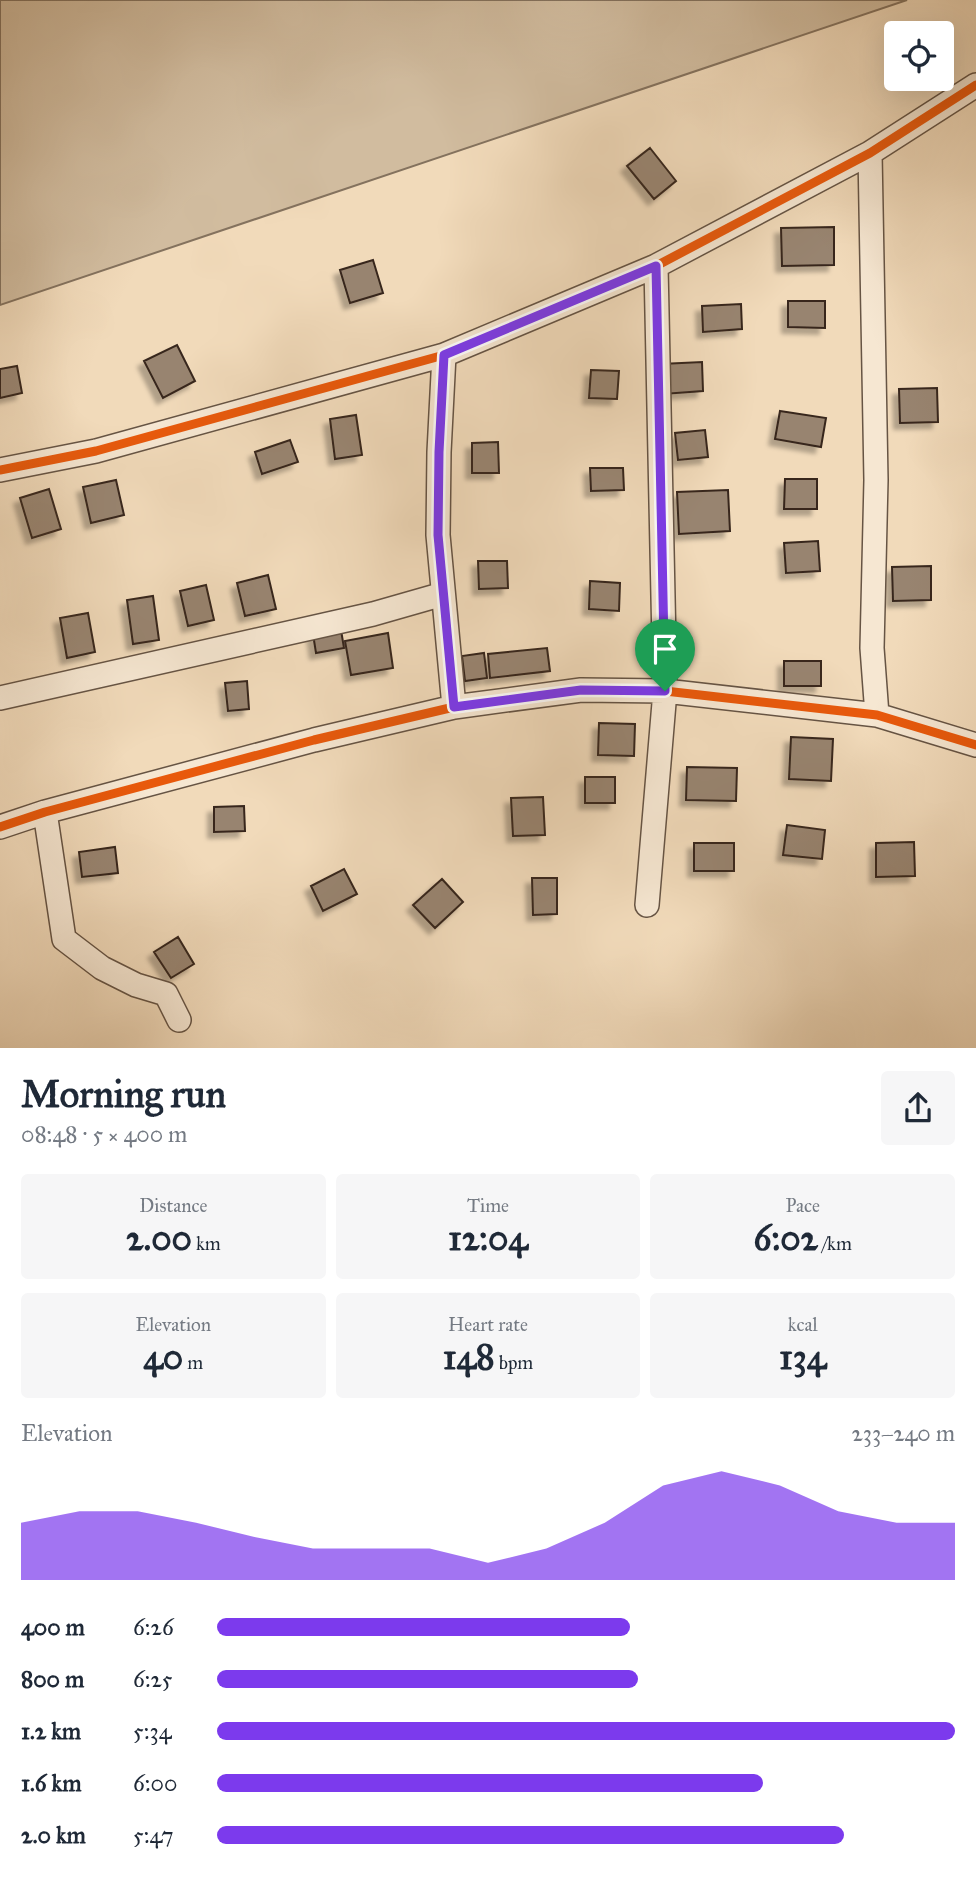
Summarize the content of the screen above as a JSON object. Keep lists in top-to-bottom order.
{
  "page": {
    "heading": ["Morning run", "08:48 · 5 × 400 m"],
    "stats": [
      ["Distance", "2.00 km"],
      ["Time", "12:04"],
      ["Pace", "6:02 /km"],
      ["Elevation", "40 m"],
      ["Heart rate", "148 bpm"],
      ["kcal", "134"]
    ],
    "chart": ["Elevation", "233–240 m"],
    "list": [
      {
        "name": "400 m",
        "note": "6:26"
      },
      {
        "name": "800 m",
        "note": "6:25"
      },
      {
        "name": "1.2 km",
        "note": "5:34"
      },
      {
        "name": "1.6 km",
        "note": "6:00"
      },
      {
        "name": "2.0 km",
        "note": "5:47"
      }
    ]
  }
}
